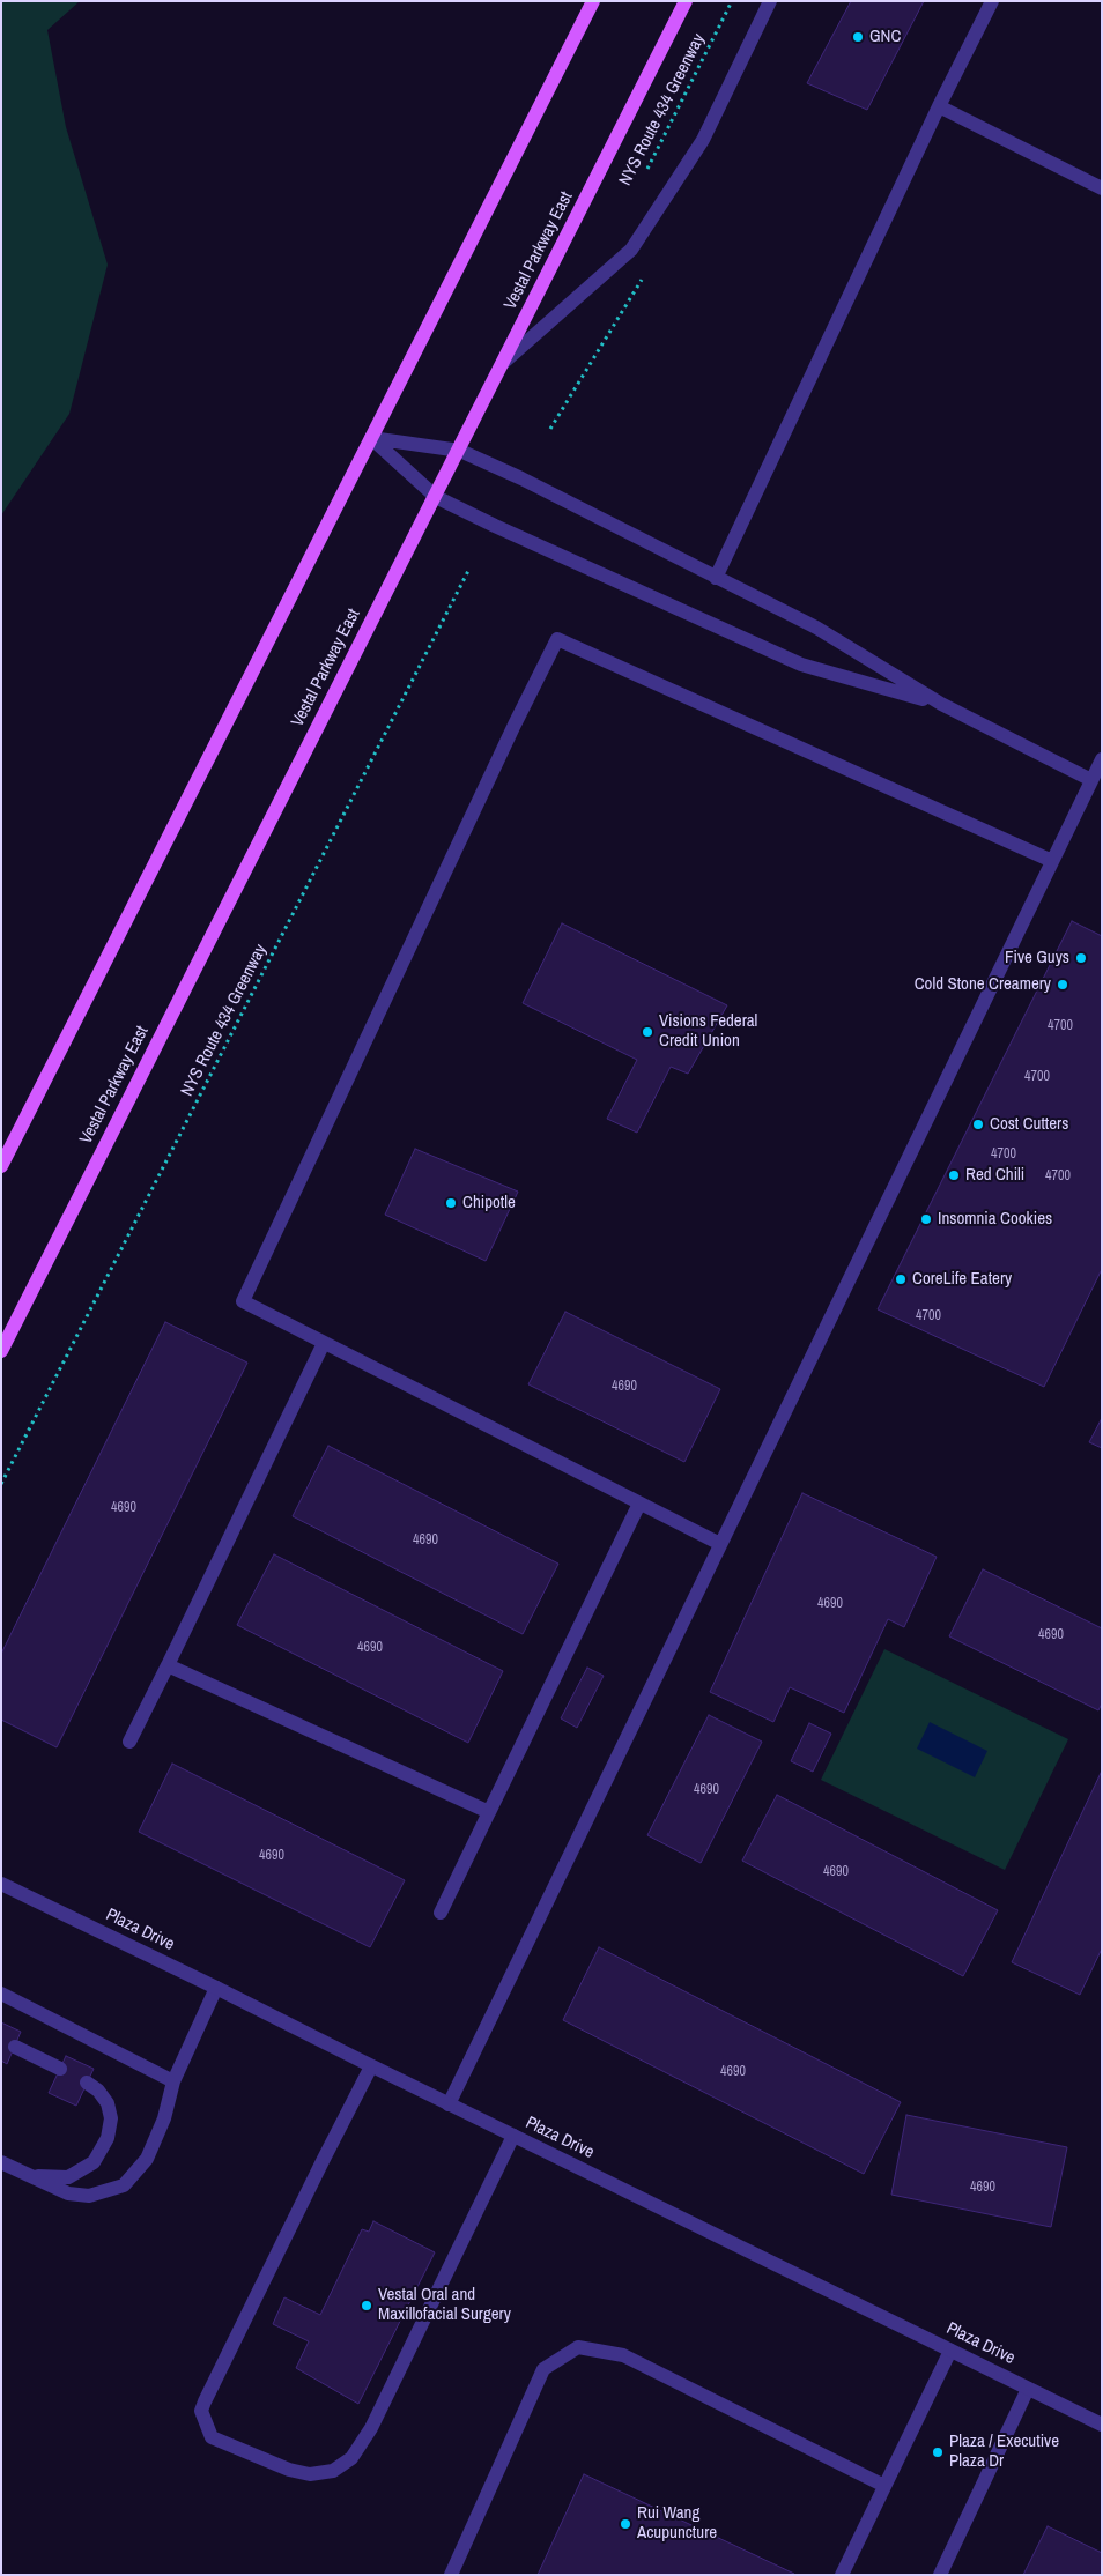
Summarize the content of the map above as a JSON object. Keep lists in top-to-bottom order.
{
  "streets": {
    "main road": ["Vestal Parkway East"],
    "street": ["Plaza Drive"],
    "path": ["NYS Route 434 Greenway"]
  },
  "places": [
    "GNC",
    "Five Guys",
    "Cold Stone Creamery",
    "Visions Federal Credit Union",
    "Cost Cutters",
    "Red Chili",
    "Chipotle",
    "Insomnia Cookies",
    "CoreLife Eatery",
    "Vestal Oral and Maxillofacial Surgery",
    "Plaza / Executive Plaza Dr",
    "Rui Wang Acupuncture"
  ],
  "house_numbers": [
    "4700",
    "4700",
    "4700",
    "4700",
    "4700",
    "4690",
    "4690",
    "4690",
    "4690",
    "4690",
    "4690",
    "4690",
    "4690",
    "4690",
    "4690",
    "4690"
  ]
}
